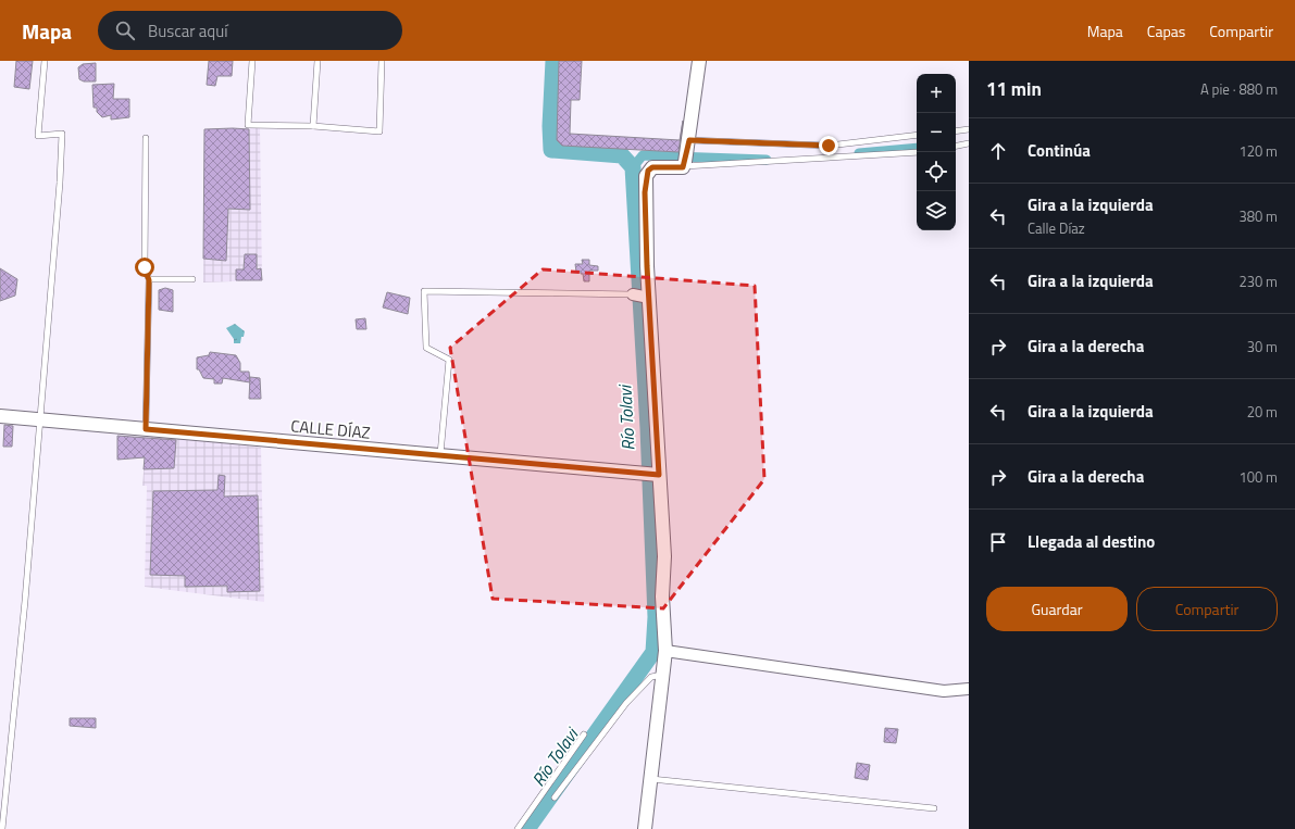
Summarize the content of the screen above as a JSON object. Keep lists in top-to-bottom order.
{
  "streets": {
    "street": ["CALLE DÍAZ"]
  },
  "water": ["Río Tolavi"],
  "page": {
    "header": "Mapa",
    "search": "Buscar aquí",
    "nav": ["Mapa", "Capas", "Compartir"],
    "heading": ["11 min", "A pie · 880 m"],
    "map_buttons": ["+", "−"],
    "list": [
      ["Continúa", "120 m"],
      ["Gira a la izquierda", "Calle Díaz", "380 m"],
      ["Gira a la izquierda", "230 m"],
      ["Gira a la derecha", "30 m"],
      ["Gira a la izquierda", "20 m"],
      ["Gira a la derecha", "100 m"],
      "Llegada al destino"
    ],
    "buttons": ["Guardar", "Compartir"]
  }
}
